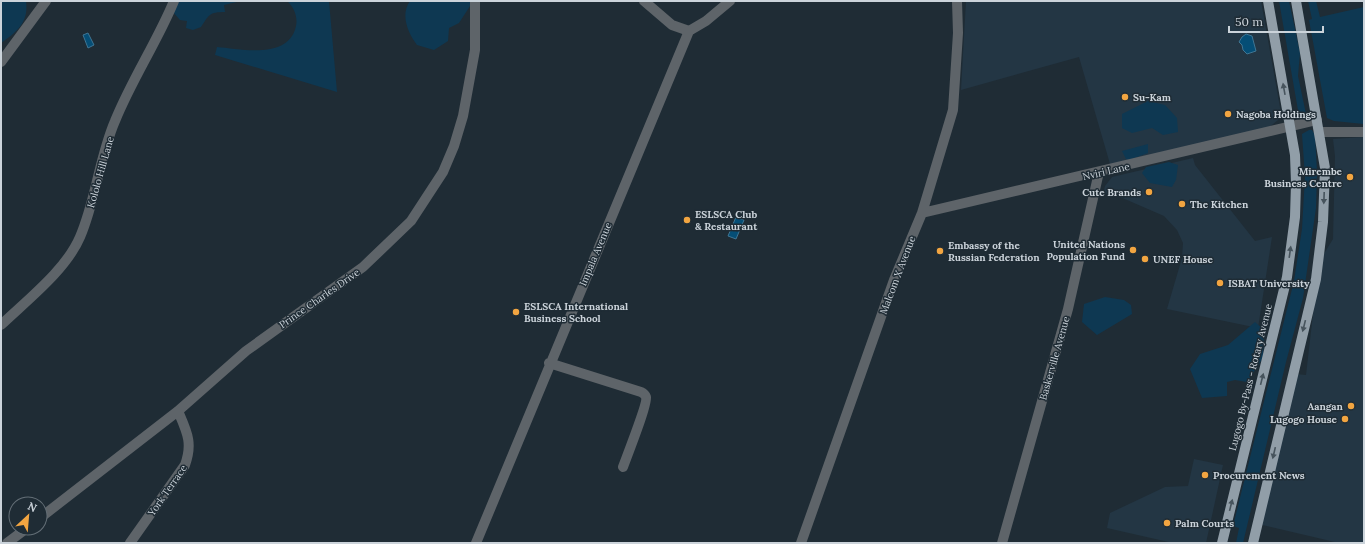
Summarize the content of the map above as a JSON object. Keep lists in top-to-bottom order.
{
  "streets": {
    "main road": ["Lugogo By-Pass - Rotary Avenue"],
    "street": [
      "Nviri Lane",
      "Kololo Hill Lane",
      "Impala Avenue",
      "Malcom X Avenue",
      "Prince Charles Drive",
      "Baskerville Avenue",
      "York Terrace"
    ]
  },
  "crossings": [
    ["Nviri Lane", "Malcom X Avenue"],
    ["Nviri Lane", "Baskerville Avenue"],
    ["Nviri Lane", "Lugogo By-Pass - Rotary Avenue"],
    ["Prince Charles Drive", "York Terrace"]
  ],
  "places": [
    "Su-Kam",
    "Nagoba Holdings",
    "Mirembe Business Centre",
    "Cute Brands",
    "The Kitchen",
    "ESLSCA Club & Restaurant",
    "United Nations Population Fund",
    "Embassy of the Russian Federation",
    "UNEF House",
    "ISBAT University",
    "ESLSCA International Business School",
    "Aangan",
    "Lugogo House",
    "Procurement News",
    "Palm Courts"
  ],
  "scale_bar": "50 m",
  "north": "top right"
}
